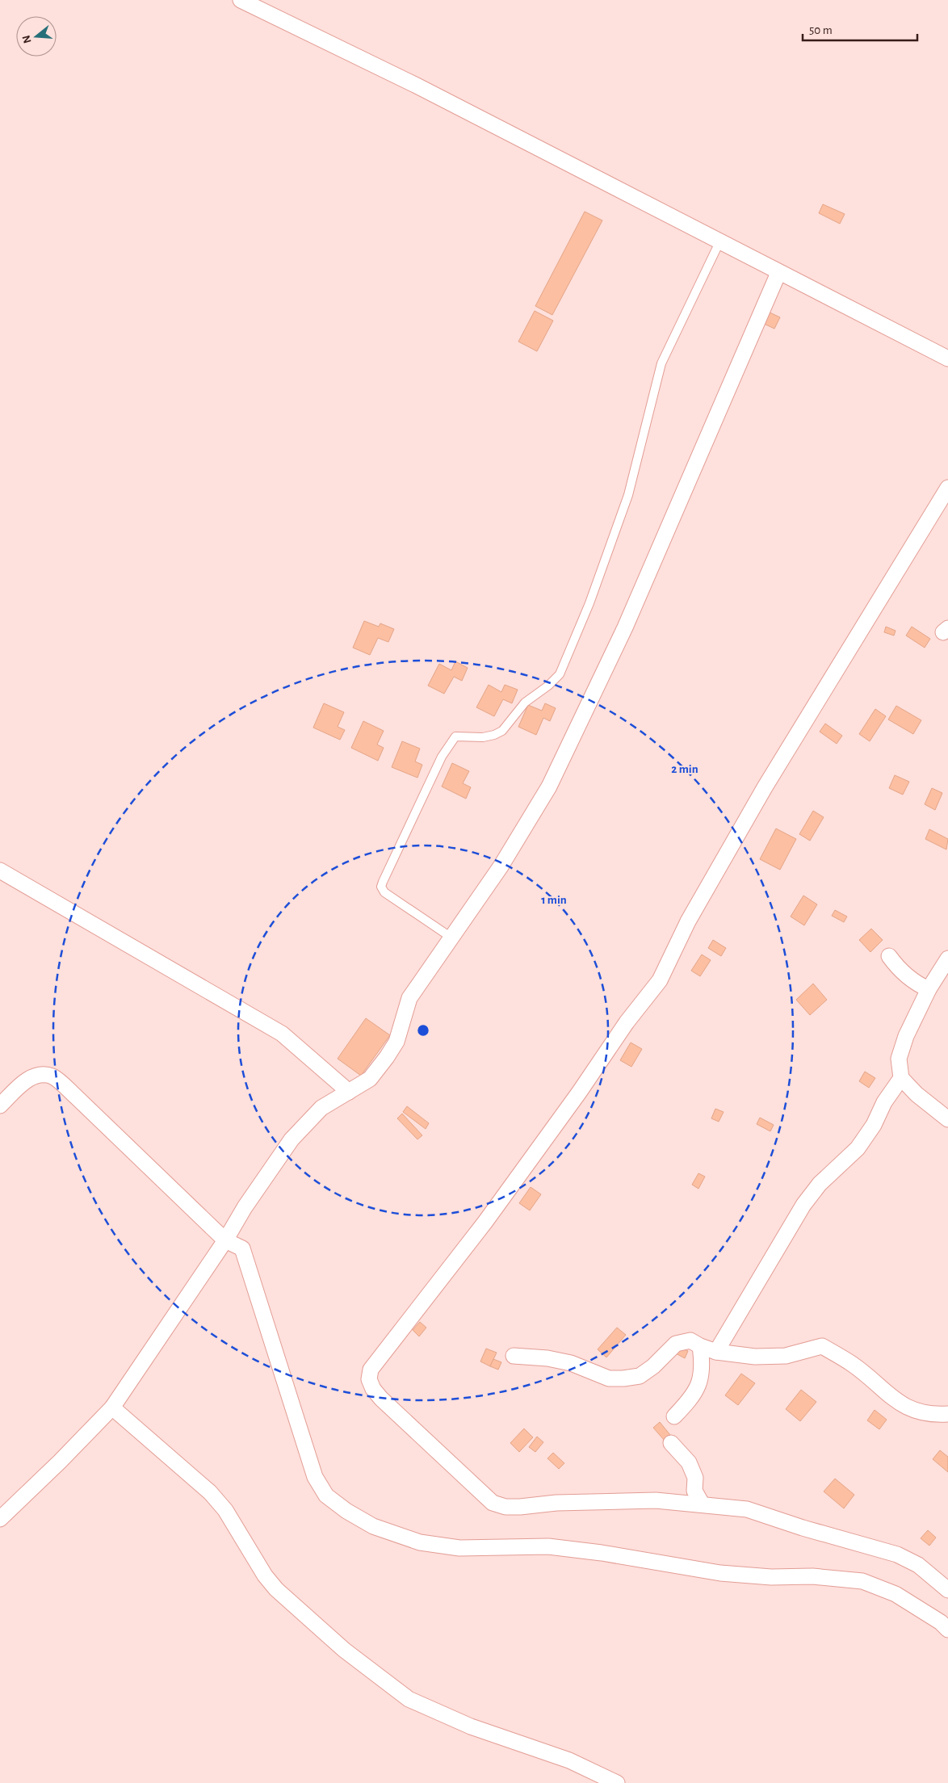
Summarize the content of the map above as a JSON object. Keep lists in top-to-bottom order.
{
  "scale_bar": "50 m",
  "north": "left",
  "rings": ["2 min", "1 min"]
}
